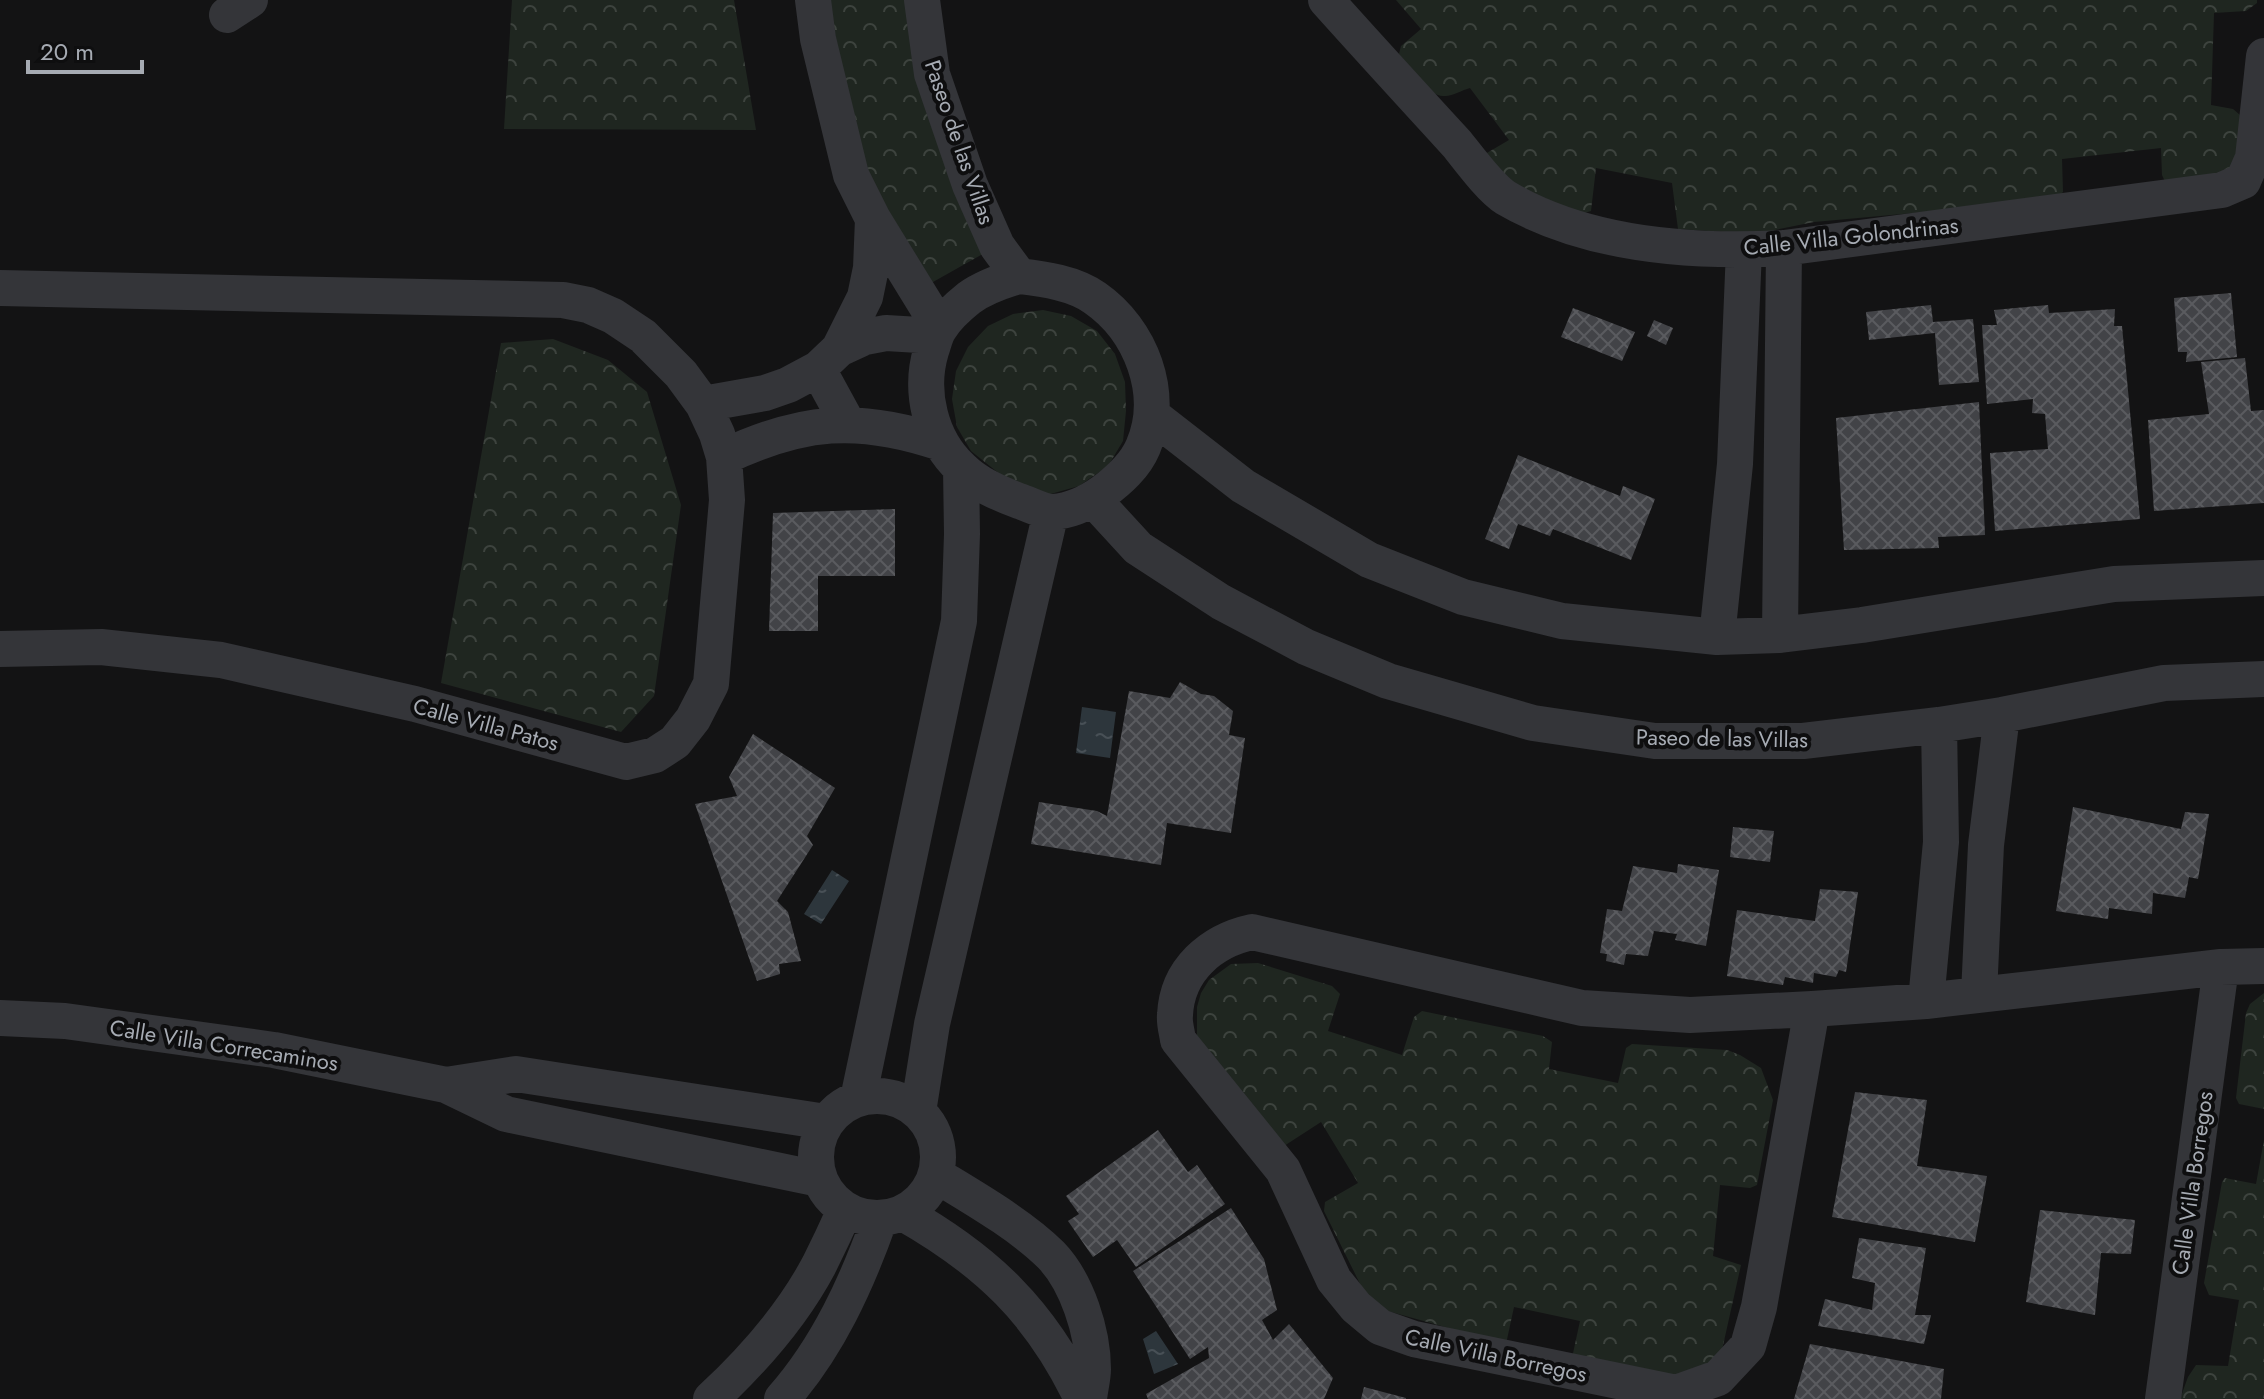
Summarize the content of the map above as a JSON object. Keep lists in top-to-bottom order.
{
  "streets": {
    "street": [
      "Paseo de las Villas",
      "Calle Villa Golondrinas",
      "Calle Villa Patos",
      "Calle Villa Correcaminos",
      "Calle Villa Borregos"
    ]
  },
  "scale_bar": "20 m"
}
